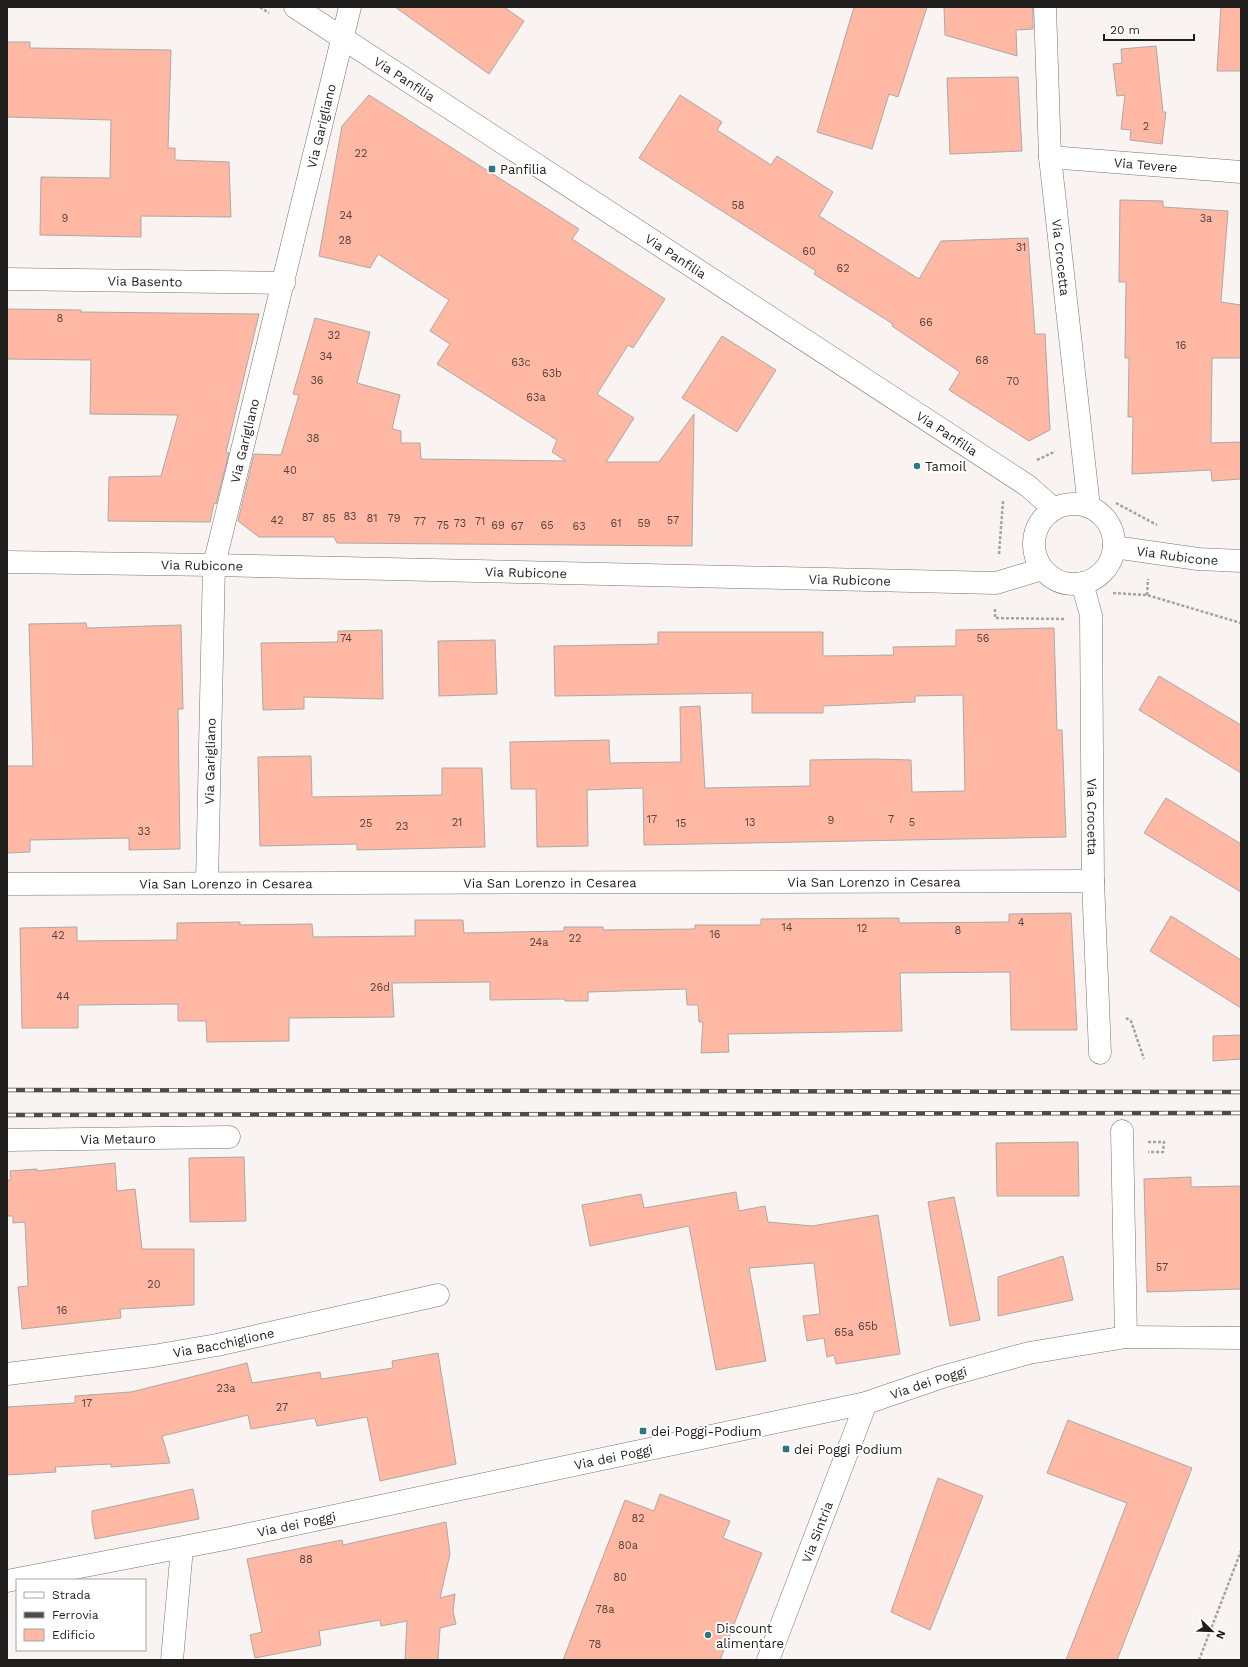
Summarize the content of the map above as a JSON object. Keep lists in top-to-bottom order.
{
  "streets": {
    "street": [
      "Via Panfilia",
      "Via Garigliano",
      "Via Tevere",
      "Via Crocetta",
      "Via Basento",
      "Via Rubicone",
      "Via San Lorenzo in Cesarea",
      "Via Metauro",
      "Via Bacchiglione",
      "Via dei Poggi",
      "Via Sintria"
    ]
  },
  "crossings": [
    ["Via Panfilia", "Via Garigliano"],
    ["Via Panfilia", "Via Crocetta"],
    ["Via Panfilia", "Via Rubicone"],
    ["Via Garigliano", "Via Basento"],
    ["Via Garigliano", "Via Rubicone"],
    ["Via Garigliano", "Via San Lorenzo in Cesarea"],
    ["Via Tevere", "Via Crocetta"],
    ["Via Crocetta", "Via Rubicone"],
    ["Via Crocetta", "Via San Lorenzo in Cesarea"],
    ["Via dei Poggi", "Via Sintria"]
  ],
  "places": {
    "transit": ["Panfilia", "dei Poggi-Podium", "dei Poggi Podium"],
    "other": ["Tamoil", "Discount alimentare"]
  },
  "house_numbers": [
    "2",
    "22",
    "58",
    "24",
    "9",
    "3a",
    "28",
    "31",
    "60",
    "62",
    "8",
    "66",
    "32",
    "16",
    "34",
    "68",
    "63c",
    "63b",
    "36",
    "70",
    "63a",
    "38",
    "40",
    "83",
    "87",
    "85",
    "81",
    "79",
    "42",
    "57",
    "77",
    "71",
    "73",
    "61",
    "59",
    "75",
    "69",
    "65",
    "67",
    "63",
    "74",
    "56",
    "17",
    "7",
    "9",
    "21",
    "13",
    "5",
    "25",
    "15",
    "23",
    "33",
    "4",
    "14",
    "12",
    "8",
    "16",
    "42",
    "22",
    "24a",
    "26d",
    "44",
    "57",
    "20",
    "16",
    "65b",
    "65a",
    "23a",
    "17",
    "27",
    "82",
    "80a",
    "88",
    "80",
    "78a",
    "78"
  ],
  "legend": ["Strada", "Ferrovia", "Edificio"],
  "scale_bar": "20 m",
  "north": "bottom right"
}
